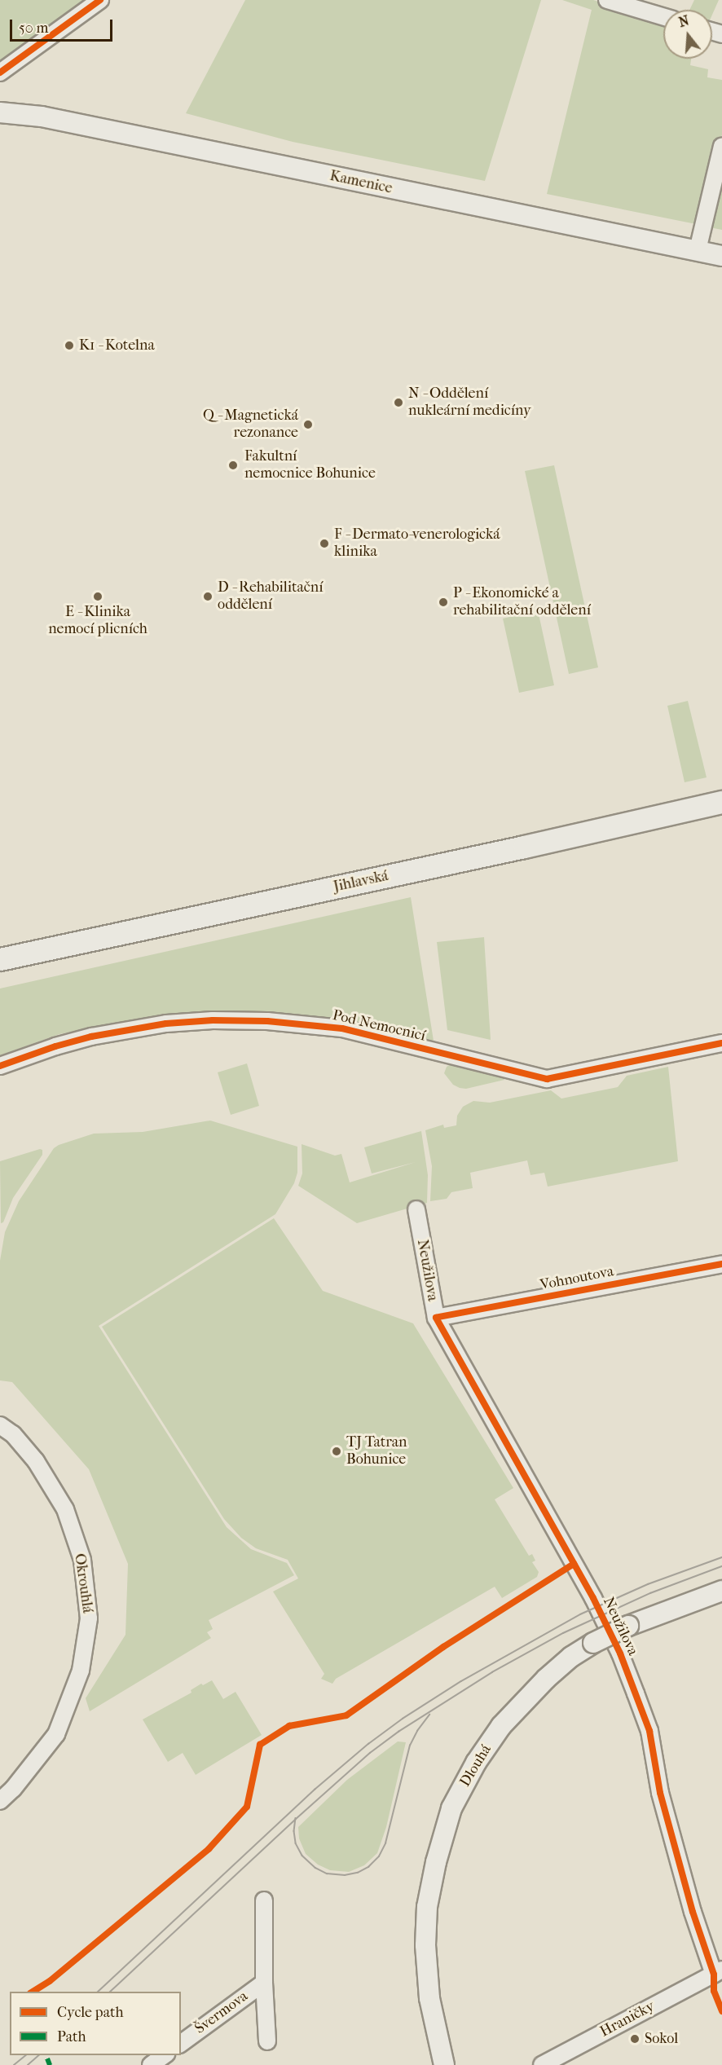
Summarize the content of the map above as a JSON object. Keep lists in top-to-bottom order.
{
  "streets": {
    "main road": ["Jihlavská"],
    "street": [
      "Kamenice",
      "Pod Nemocnicí",
      "Neužilova",
      "Vohnoutova",
      "Okrouhlá",
      "Dlouhá",
      "Švermova",
      "Hraničky"
    ]
  },
  "crossings": [
    ["Neužilova", "Vohnoutova"],
    ["Neužilova", "Hraničky"]
  ],
  "places": [
    "K1 - Kotelna",
    "N - Oddělení nukleární medicíny",
    "Q - Magnetická rezonance",
    "Fakultní nemocnice Bohunice",
    "F - Dermato-venerologická klinika",
    "E - Klinika nemocí plicních",
    "D - Rehabilitační oddělení",
    "P - Ekonomické a rehabilitační oddělení",
    "TJ Tatran Bohunice",
    "Sokol"
  ],
  "legend": ["Cycle path", "Path"],
  "scale_bar": "50 m",
  "north": "top"
}
